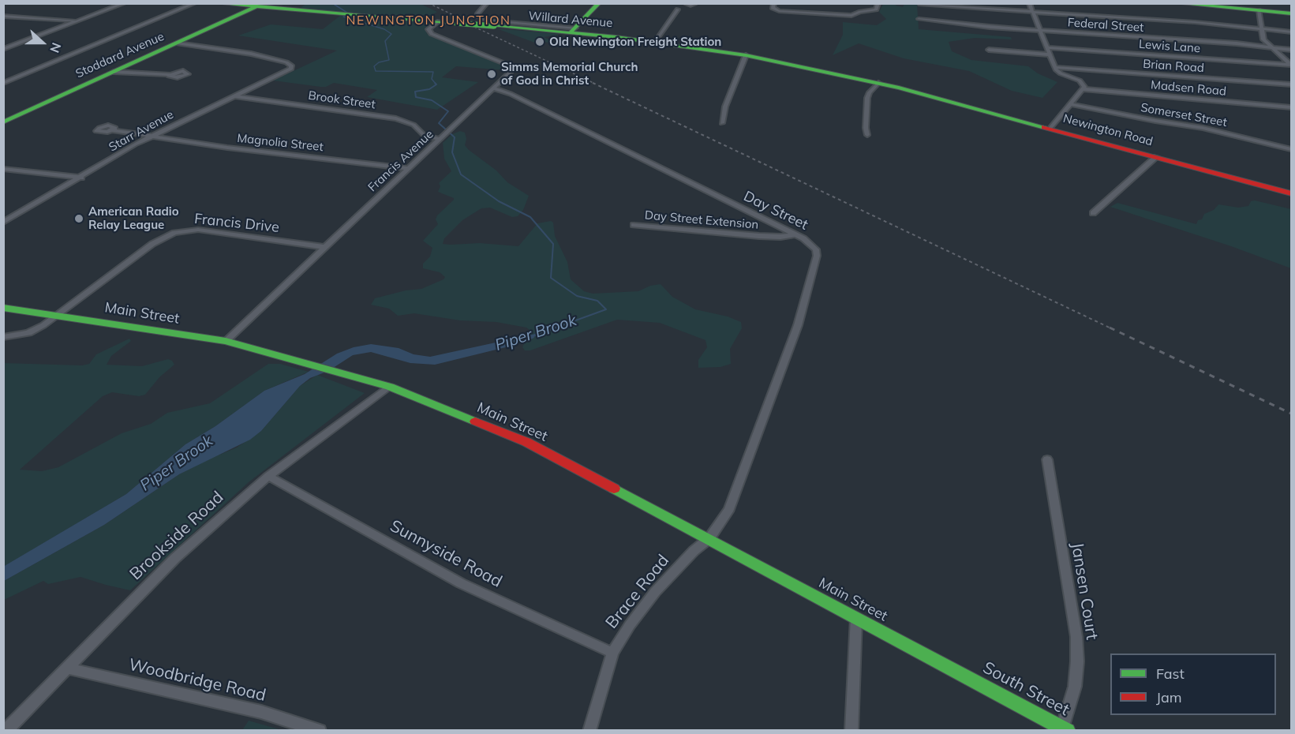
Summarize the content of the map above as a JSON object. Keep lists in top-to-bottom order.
{
  "streets": {
    "street": [
      "Willard Avenue",
      "Federal Street",
      "Lewis Lane",
      "Stoddard Avenue",
      "Brian Road",
      "Madsen Road",
      "Brook Street",
      "Somerset Street",
      "Newington Road",
      "Starr Avenue",
      "Magnolia Street",
      "Francis Avenue",
      "Day Street",
      "Day Street Extension",
      "Francis Drive",
      "Main Street",
      "Brookside Road",
      "Sunnyside Road",
      "Jansen Court",
      "Brace Road",
      "Woodbridge Road",
      "South Street"
    ]
  },
  "crossings": [
    ["Willard Avenue", "Stoddard Avenue"],
    ["Willard Avenue", "Newington Road"],
    ["Willard Avenue", "Francis Avenue"],
    ["Stoddard Avenue", "Starr Avenue"],
    ["Brook Street", "Starr Avenue"],
    ["Brook Street", "Francis Avenue"],
    ["Starr Avenue", "Magnolia Street"],
    ["Magnolia Street", "Francis Avenue"],
    ["Francis Avenue", "Day Street"],
    ["Francis Avenue", "Francis Drive"],
    ["Francis Avenue", "Main Street"],
    ["Day Street", "Day Street Extension"],
    ["Day Street", "Main Street"],
    ["Day Street", "Brace Road"],
    ["Francis Drive", "Main Street"],
    ["Main Street", "Brookside Road"],
    ["Main Street", "Brace Road"],
    ["Main Street", "South Street"],
    ["Brookside Road", "Sunnyside Road"],
    ["Brookside Road", "Woodbridge Road"],
    ["Sunnyside Road", "Brace Road"],
    ["Jansen Court", "South Street"]
  ],
  "districts": ["NEWINGTON JUNCTION"],
  "water": ["Piper Brook"],
  "places": ["Old Newington Freight Station", "Simms Memorial Church of God in Christ", "American Radio Relay League"],
  "legend": ["Fast", "Jam"],
  "north": "right"
}
